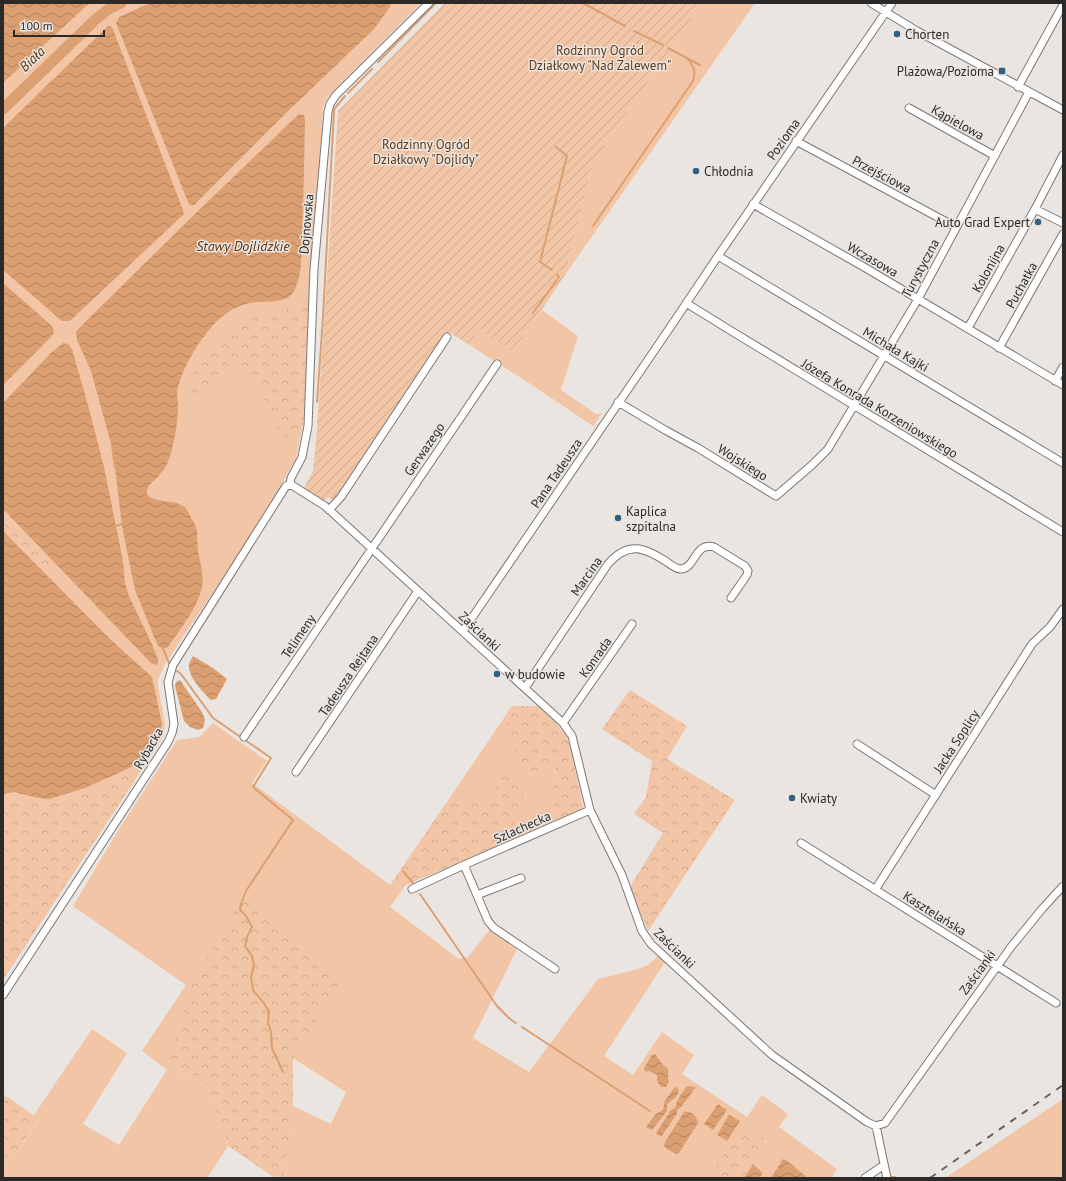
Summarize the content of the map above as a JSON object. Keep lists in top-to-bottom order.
{
  "streets": {
    "street": [
      "Kąpielowa",
      "Pozioma",
      "Przejściowa",
      "Dojnowska",
      "Wczasowa",
      "Turystyczna",
      "Kolonijna",
      "Puchatka",
      "Michała Kajki",
      "Józefa Konrada Korzeniowskiego",
      "Gerwazego",
      "Wojskiego",
      "Pana Tadeusza",
      "Marcina",
      "Zaścianki",
      "Telimeny",
      "Konrada",
      "Tadeusza Rejtana",
      "Jacka Soplicy",
      "Rybacka",
      "Szlachecka",
      "Kasztelańska"
    ]
  },
  "crossings": [
    ["Kąpielowa", "Turystyczna"],
    ["Pozioma", "Przejściowa"],
    ["Pozioma", "Wczasowa"],
    ["Pozioma", "Michała Kajki"],
    ["Pozioma", "Józefa Konrada Korzeniowskiego"],
    ["Pozioma", "Pana Tadeusza"],
    ["Przejściowa", "Turystyczna"],
    ["Dojnowska", "Zaścianki"],
    ["Dojnowska", "Rybacka"],
    ["Wczasowa", "Turystyczna"],
    ["Wczasowa", "Kolonijna"],
    ["Wczasowa", "Puchatka"],
    ["Turystyczna", "Michała Kajki"],
    ["Turystyczna", "Józefa Konrada Korzeniowskiego"],
    ["Turystyczna", "Wojskiego"],
    ["Gerwazego", "Zaścianki"],
    ["Gerwazego", "Telimeny"],
    ["Wojskiego", "Pana Tadeusza"],
    ["Pana Tadeusza", "Zaścianki"],
    ["Marcina", "Zaścianki"],
    ["Zaścianki", "Telimeny"],
    ["Zaścianki", "Konrada"],
    ["Zaścianki", "Tadeusza Rejtana"],
    ["Zaścianki", "Rybacka"],
    ["Zaścianki", "Szlachecka"],
    ["Zaścianki", "Kasztelańska"],
    ["Jacka Soplicy", "Kasztelańska"]
  ],
  "water": ["Biała", "Stawy Dojlidzkie"],
  "parks": ["Rodzinny Ogród Działkowy \"Nad Zalewem\"", "Rodzinny Ogród Działkowy \"Dojlidy\""],
  "places": {
    "other": [
      "Chorten",
      "Chłodnia",
      "Auto Grad Expert",
      "Kaplica szpitalna",
      "w budowie",
      "Kwiaty"
    ],
    "transit": ["Plażowa/Pozioma"]
  },
  "scale_bar": "100 m"
}
